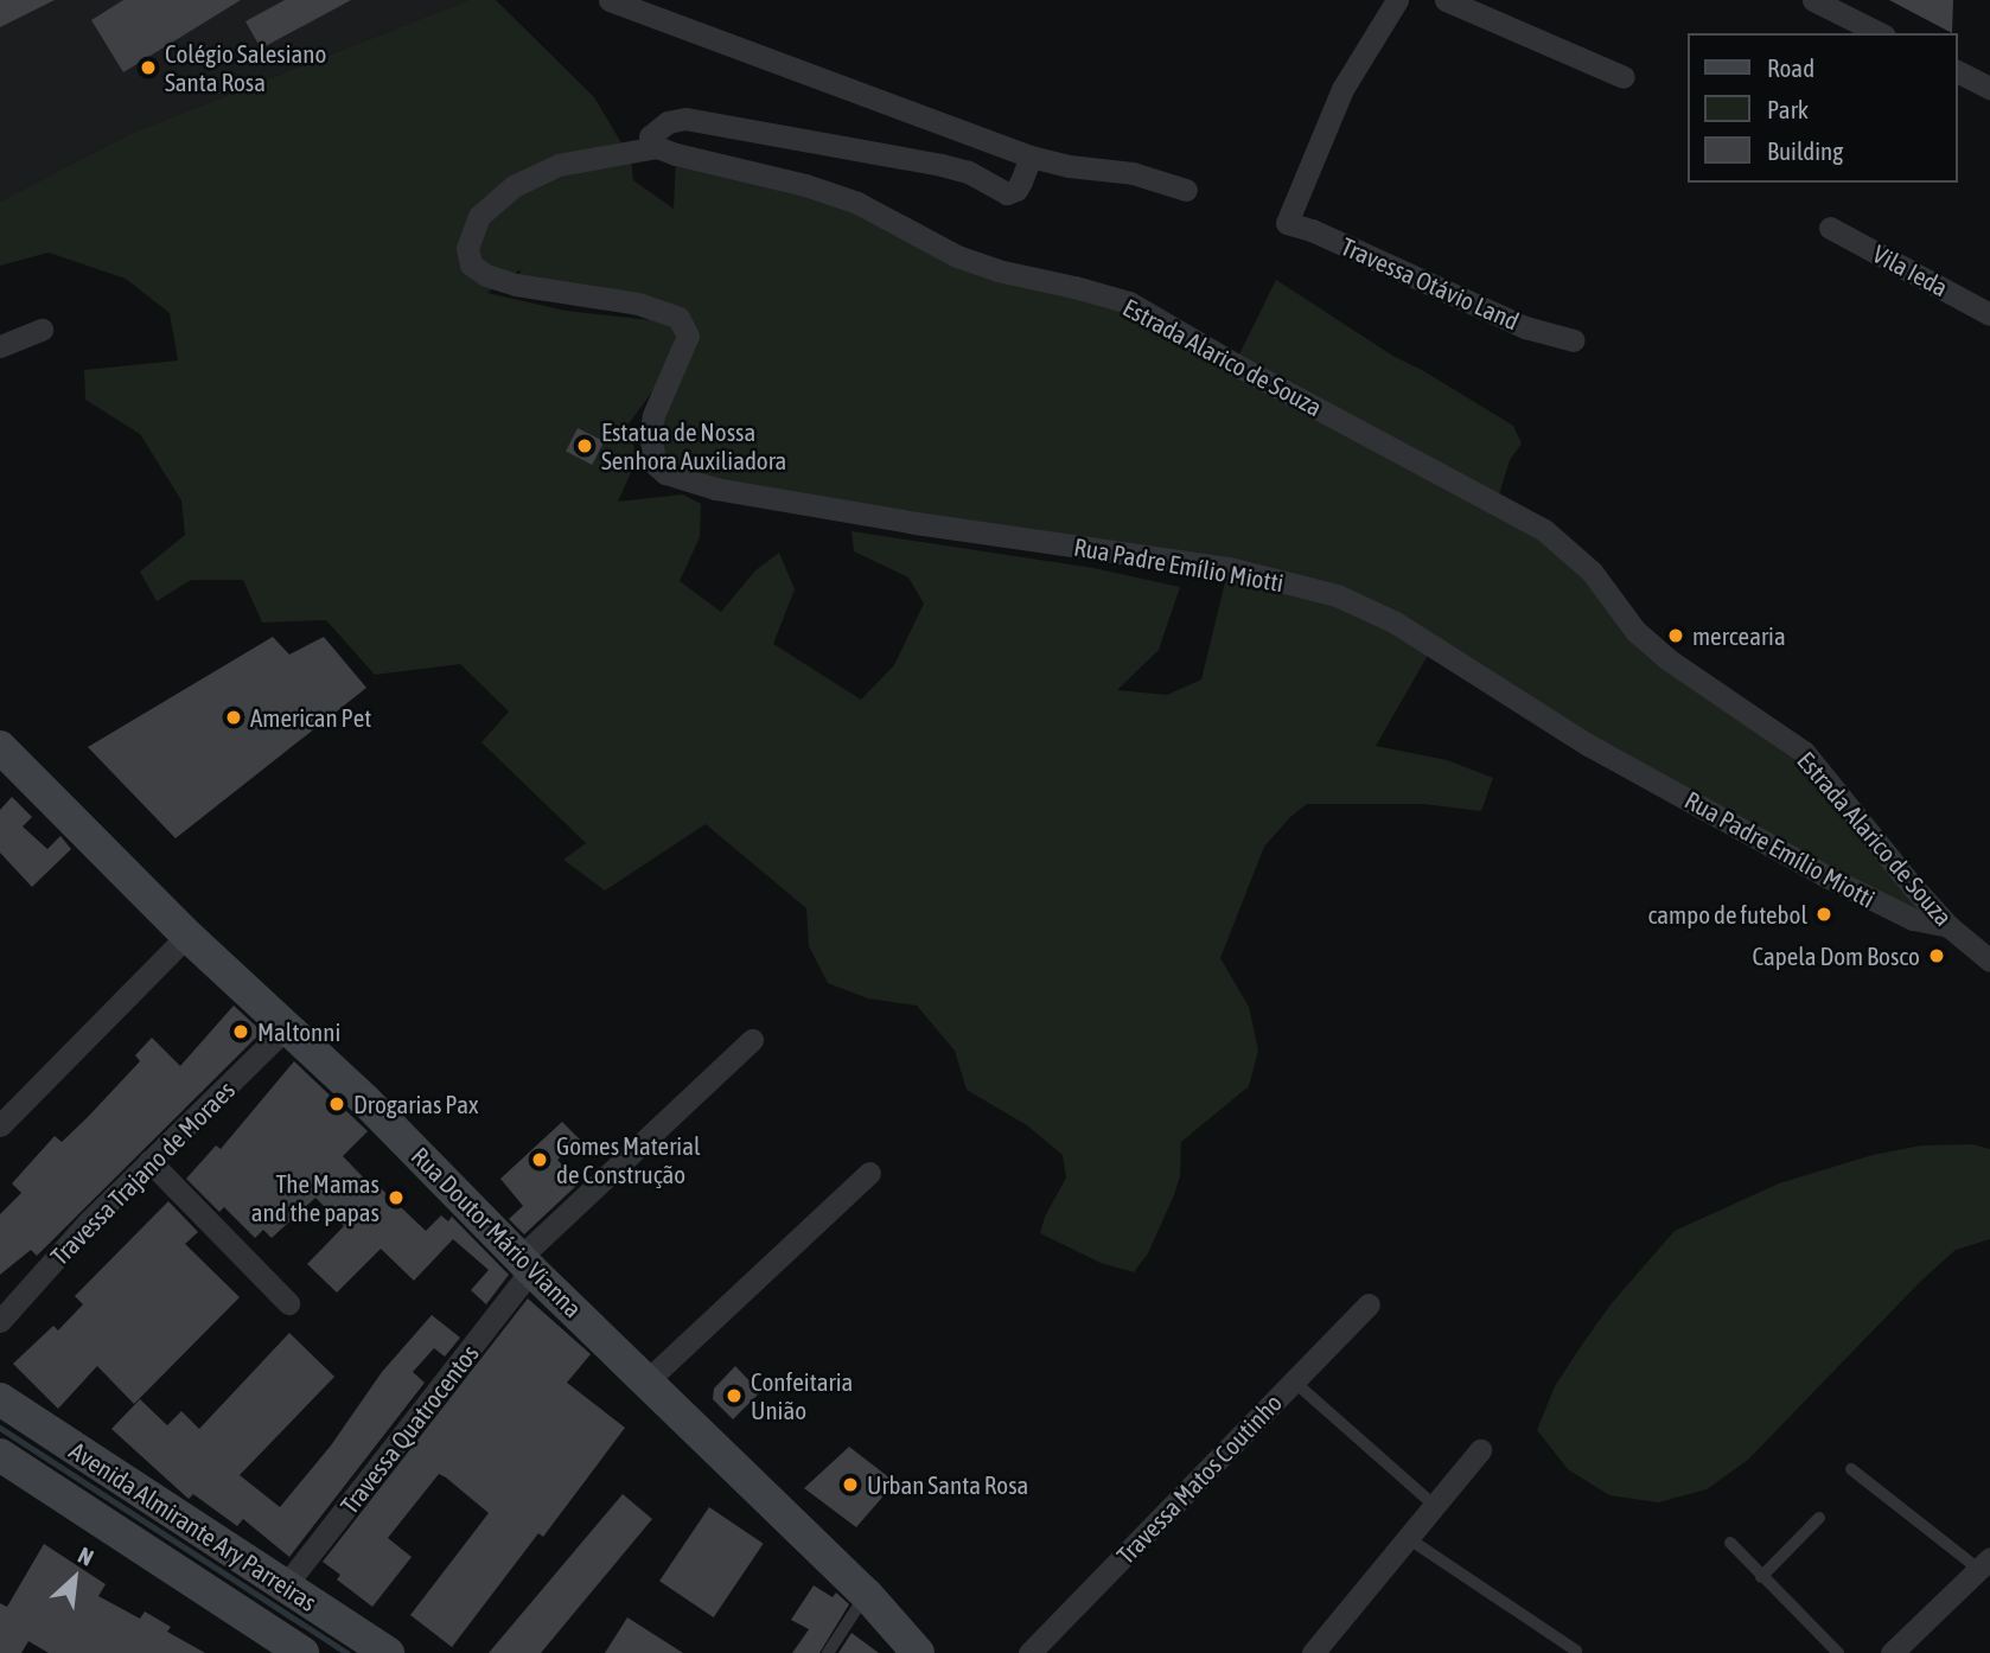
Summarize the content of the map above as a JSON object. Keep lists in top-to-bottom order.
{
  "streets": {
    "main road": ["Rua Doutor Mário Vianna", "Avenida Almirante Ary Parreiras"],
    "street": [
      "Vila Ieda",
      "Travessa Otávio Land",
      "Estrada Alarico de Souza",
      "Rua Padre Emílio Miotti",
      "Travessa Trajano de Moraes",
      "Travessa Quatrocentos",
      "Travessa Matos Coutinho"
    ]
  },
  "crossings": [
    ["Estrada Alarico de Souza", "Rua Padre Emílio Miotti"],
    ["Travessa Trajano de Moraes", "Rua Doutor Mário Vianna"],
    ["Rua Doutor Mário Vianna", "Travessa Quatrocentos"],
    ["Travessa Quatrocentos", "Avenida Almirante Ary Parreiras"]
  ],
  "places": [
    "Colégio Salesiano Santa Rosa",
    "Estatua de Nossa Senhora Auxiliadora",
    "mercearia",
    "American Pet",
    "campo de futebol",
    "Capela Dom Bosco",
    "Maltonni",
    "Drogarias Pax",
    "Gomes Material de Construção",
    "The Mamas and the papas",
    "Confeitaria União",
    "Urban Santa Rosa"
  ],
  "legend": ["Road", "Park", "Building"],
  "north": "top right"
}
